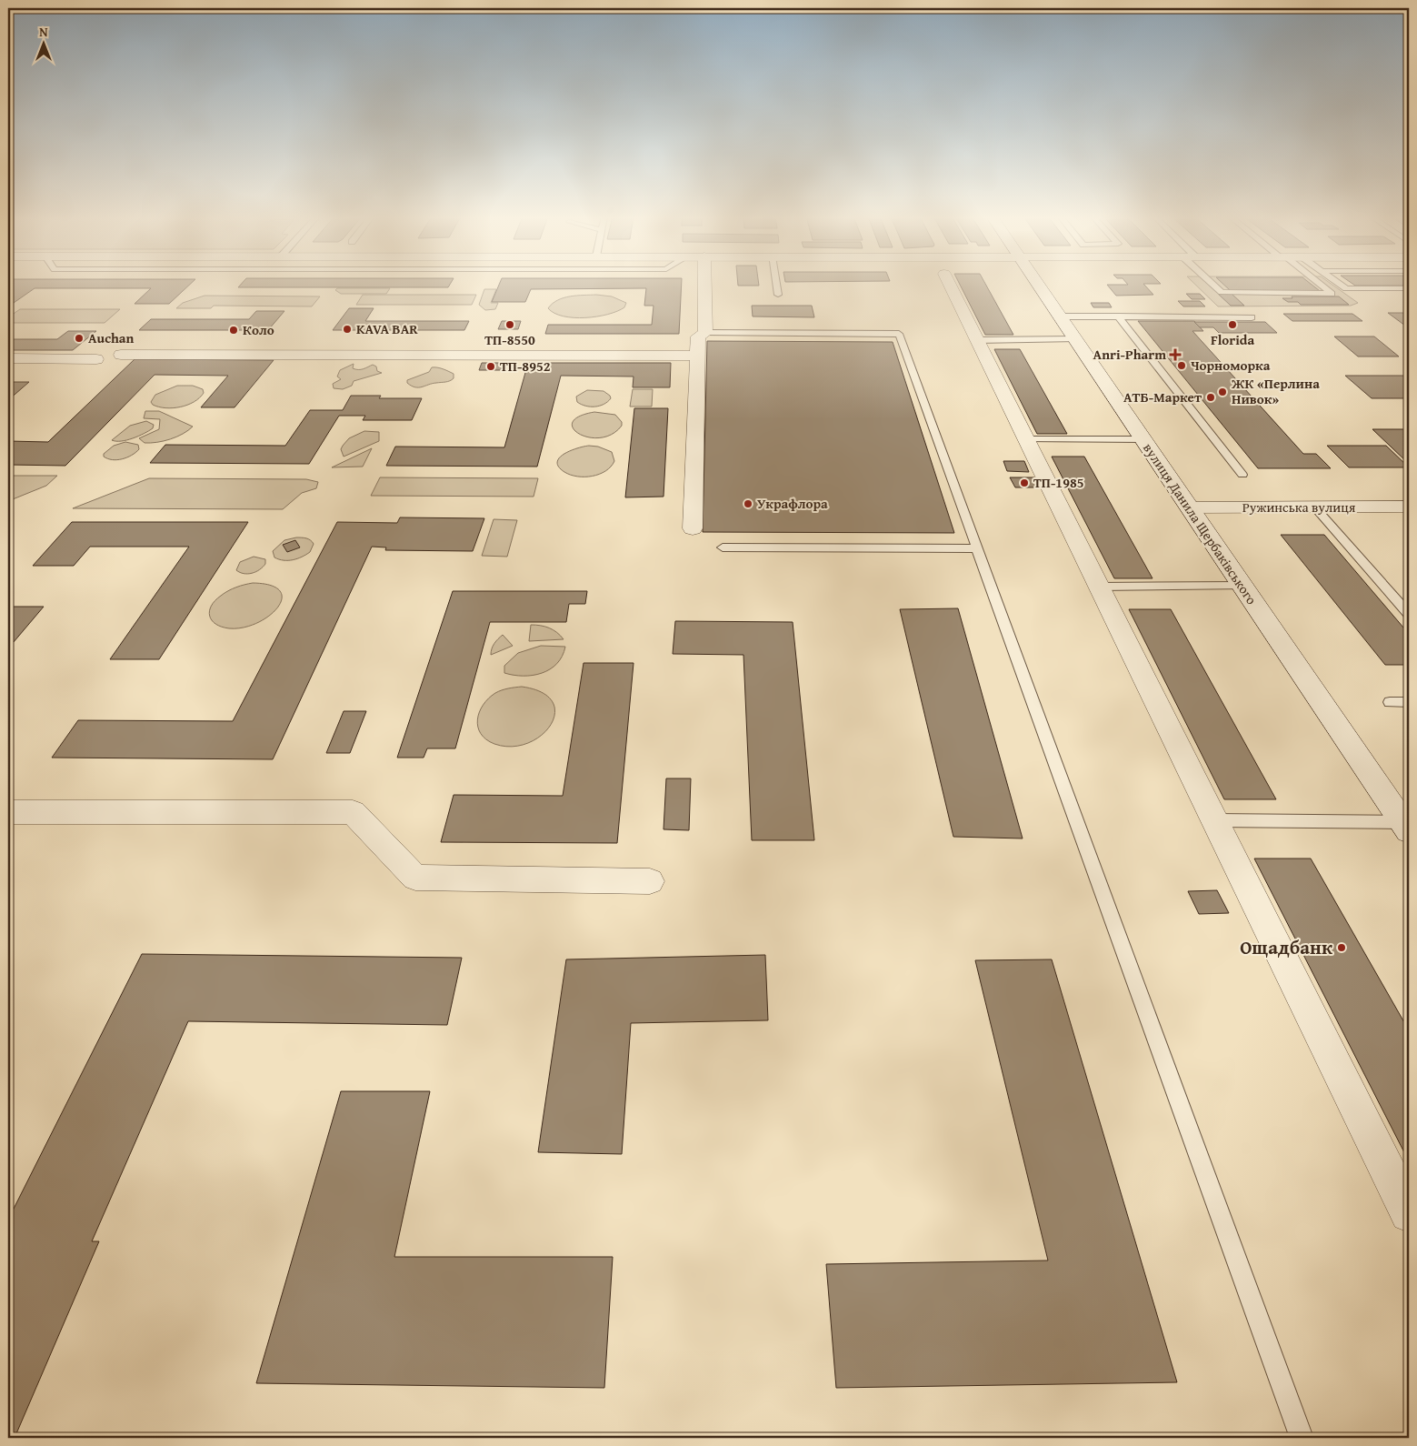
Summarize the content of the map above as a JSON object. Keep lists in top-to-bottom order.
{
  "streets": {
    "street": ["Ружинська вулиця", "вулиця Данила Щербаківського"]
  },
  "crossings": [
    ["Ружинська вулиця", "вулиця Данила Щербаківського"]
  ],
  "places": {
    "other": [
      "ТП-8550",
      "Florida",
      "KAVA BAR",
      "Коло",
      "Auchan",
      "Чорноморка",
      "ТП-8952",
      "ЖК «Перлина Нивок»",
      "АТБ-Маркет",
      "ТП-1985",
      "Украфлора",
      "Ощадбанк"
    ],
    "health": ["Anri-Pharm"]
  },
  "north": "top"
}
